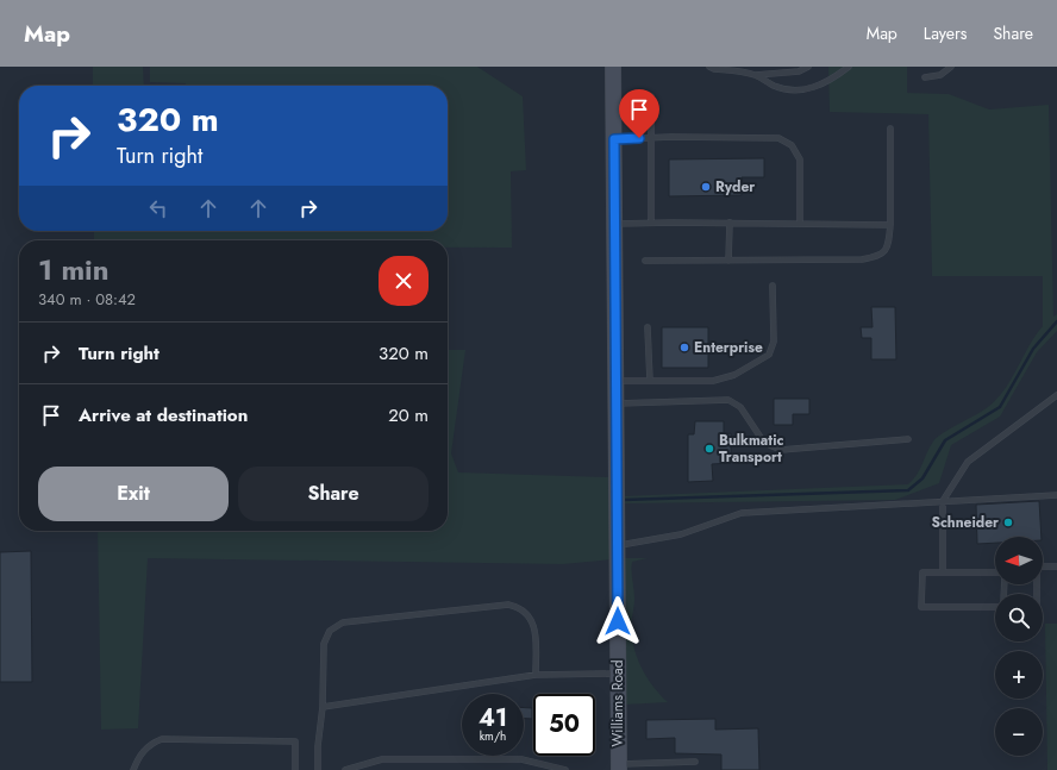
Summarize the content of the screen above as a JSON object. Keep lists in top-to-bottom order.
{
  "streets": {
    "main road": ["Williams Road"]
  },
  "places": [
    "Ryder",
    "Enterprise",
    "Bulkmatic Transport",
    "Schneider"
  ],
  "north": "left",
  "page": {
    "header": "Map",
    "nav": ["Map", "Layers", "Share"],
    "turn": ["320 m", "Turn right"],
    "heading": ["1 min", "340 m · 08:42"],
    "list": [
      {
        "name": "Turn right",
        "value": "320 m"
      },
      {
        "name": "Arrive at destination",
        "value": "20 m"
      }
    ],
    "buttons": ["Exit", "Share"],
    "map_buttons": ["+", "−"],
    "speed": "41 km/h",
    "limit": "50"
  }
}
